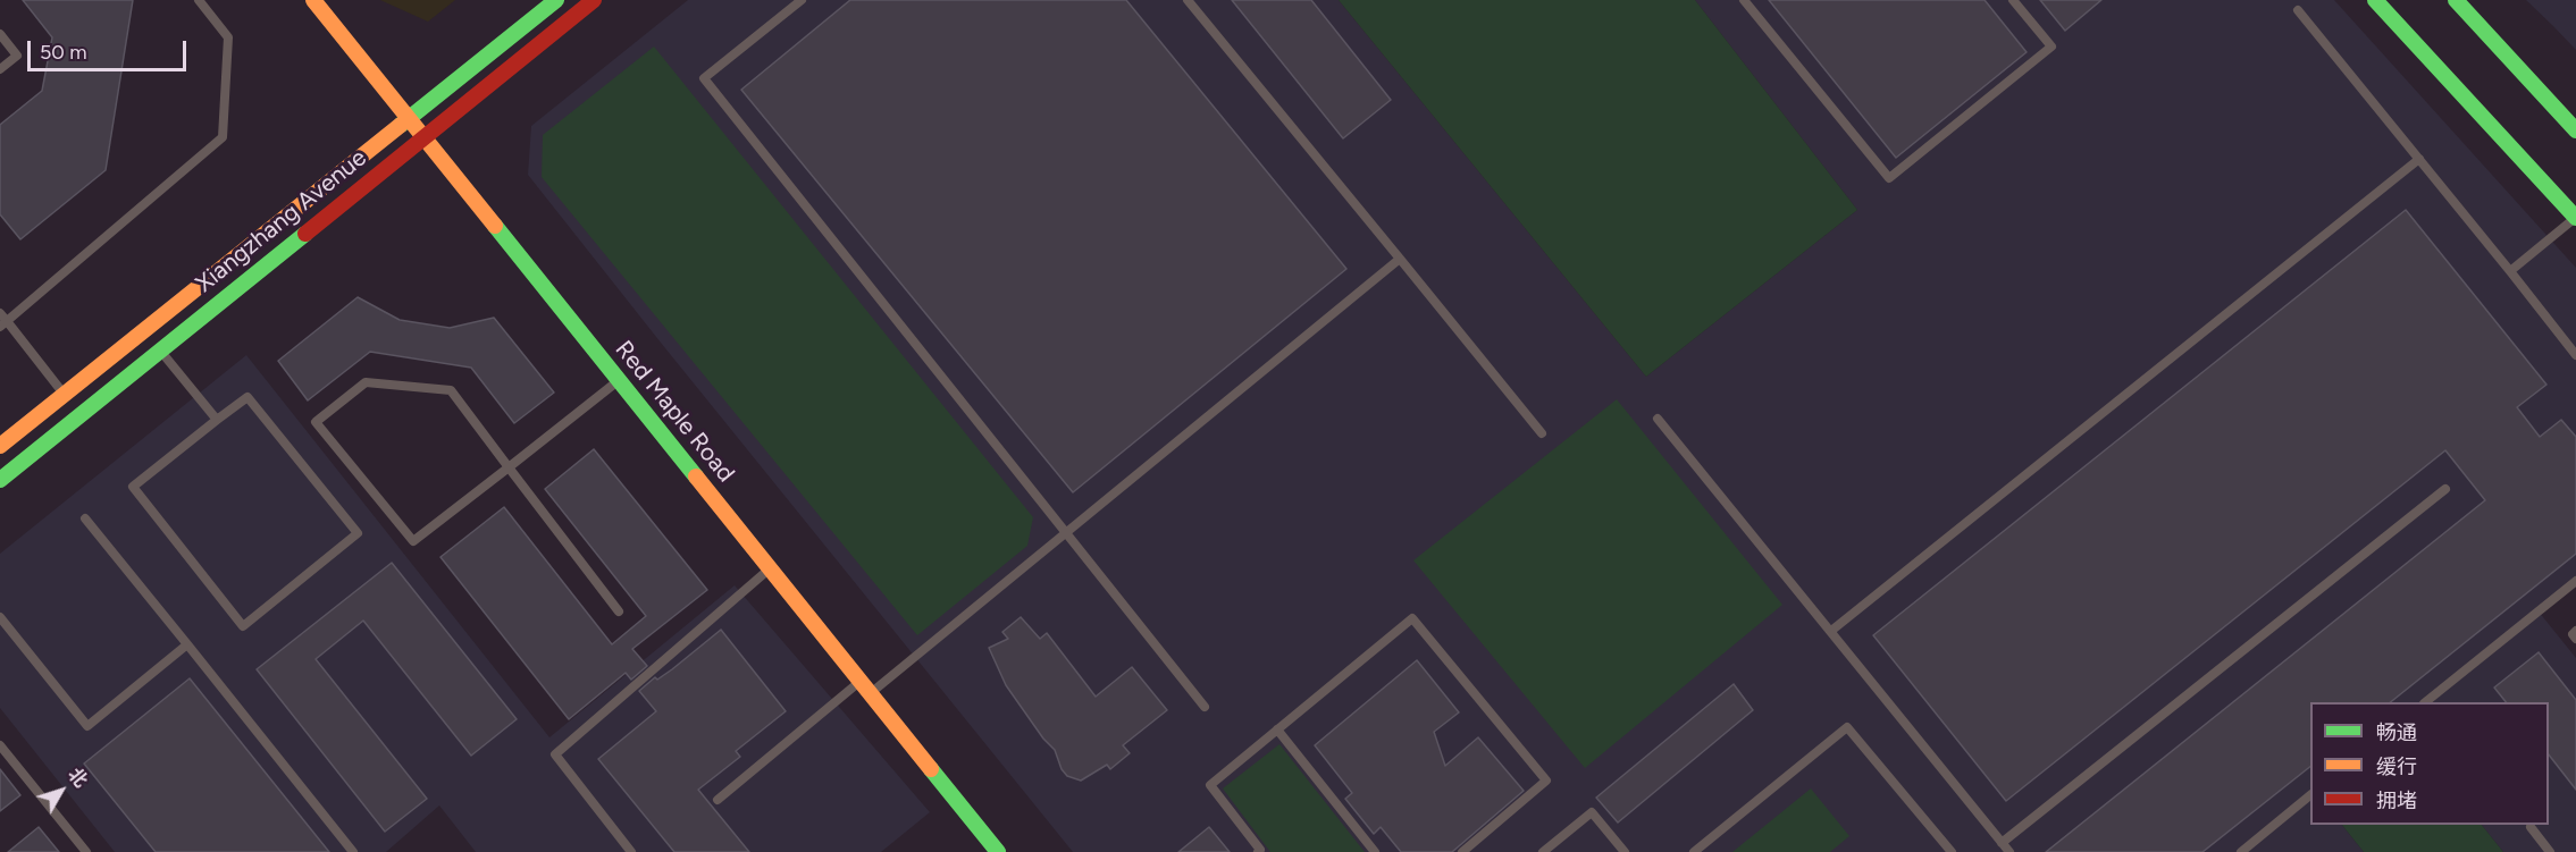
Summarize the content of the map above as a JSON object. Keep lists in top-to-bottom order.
{
  "streets": {
    "main road": ["Xiangzhang Avenue", "Red Maple Road"]
  },
  "crossings": [
    ["Xiangzhang Avenue", "Red Maple Road"]
  ],
  "legend": ["畅通", "缓行", "拥堵"],
  "scale_bar": "50 m",
  "north": "top right"
}
